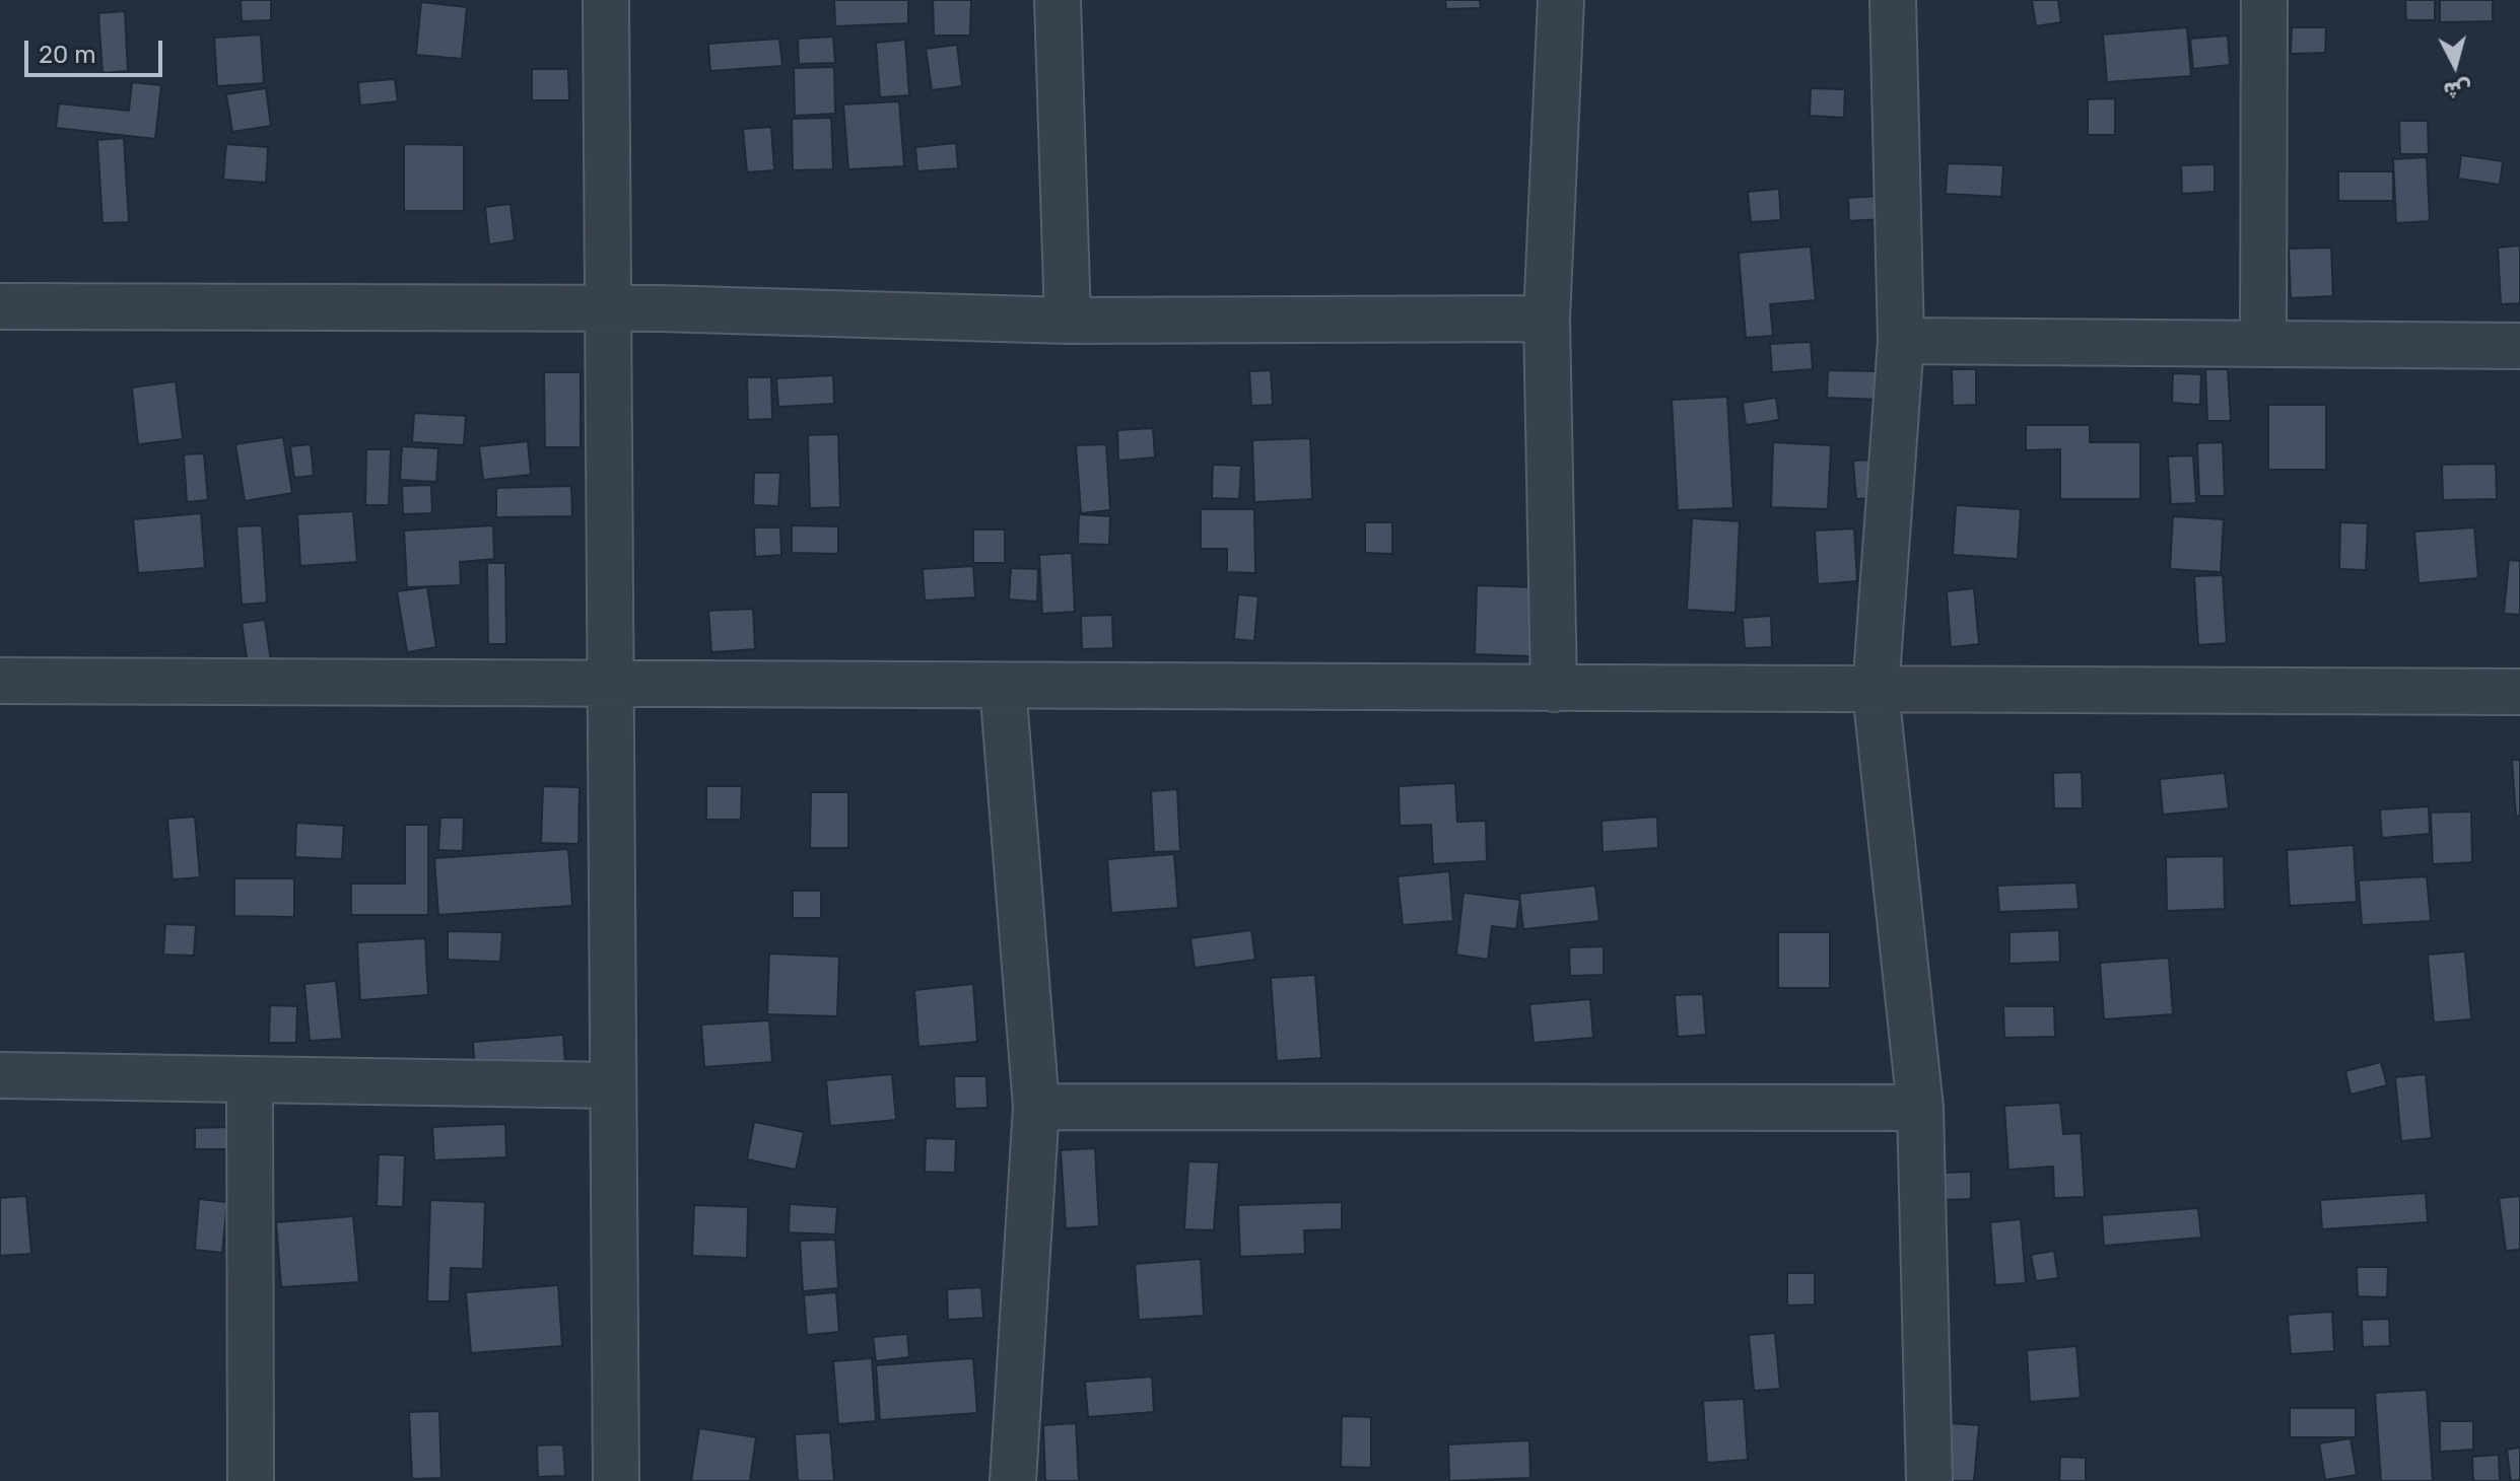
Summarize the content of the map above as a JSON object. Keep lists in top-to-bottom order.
{
  "scale_bar": "20 m",
  "north": "bottom"
}
